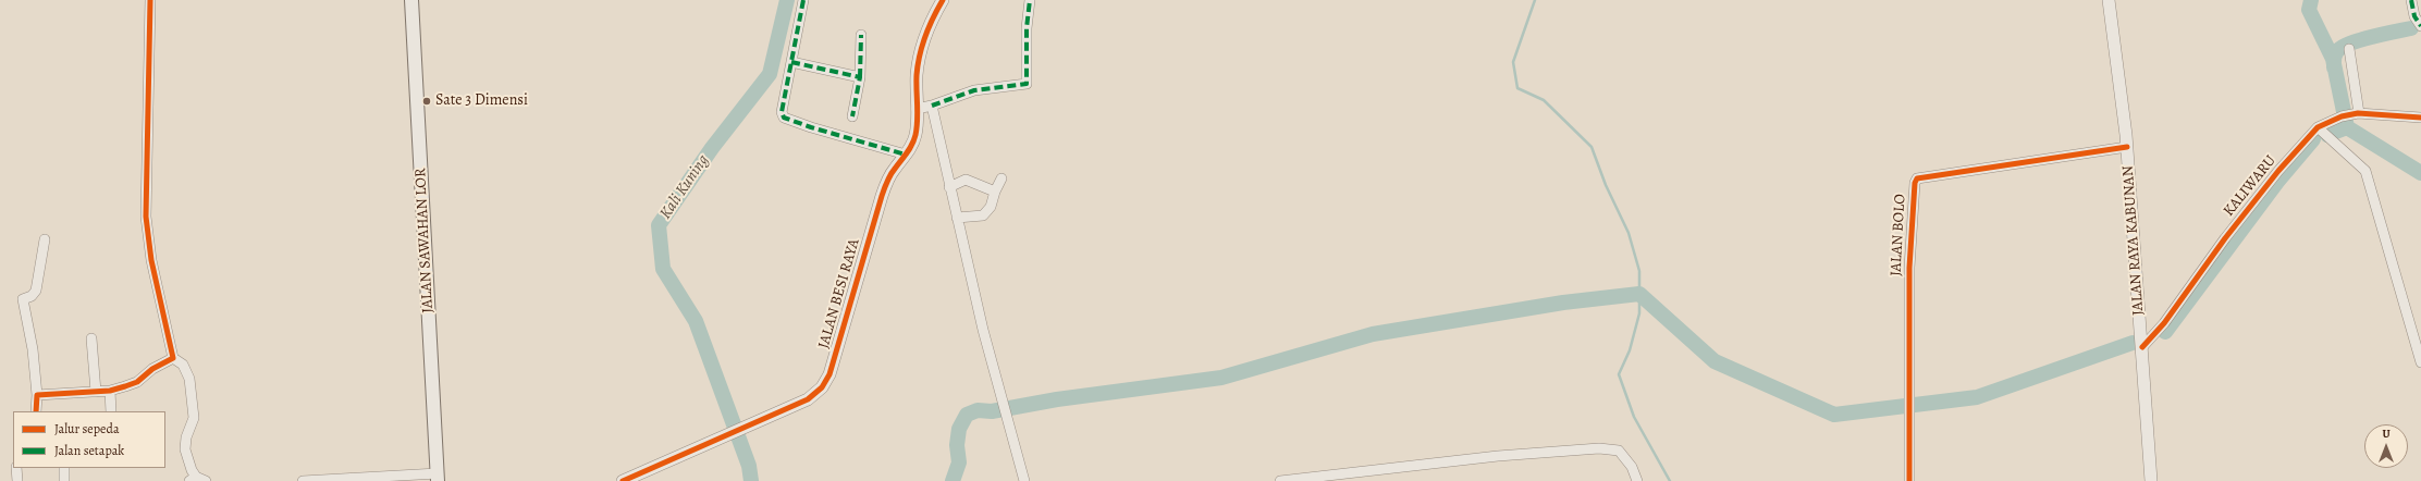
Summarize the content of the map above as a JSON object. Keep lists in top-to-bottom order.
{
  "streets": {
    "main road": ["JALAN SAWAHAN LOR"],
    "street": [
      "KALIWARU",
      "JALAN BOLO",
      "JALAN RAYA KABUNAN",
      "JALAN BESI RAYA"
    ]
  },
  "crossings": [
    ["KALIWARU", "JALAN RAYA KABUNAN"],
    ["JALAN BOLO", "JALAN RAYA KABUNAN"]
  ],
  "water": ["Kali Kuning"],
  "places": ["Sate 3 Dimensi"],
  "legend": ["Jalur sepeda", "Jalan setapak"],
  "north": "top"
}
